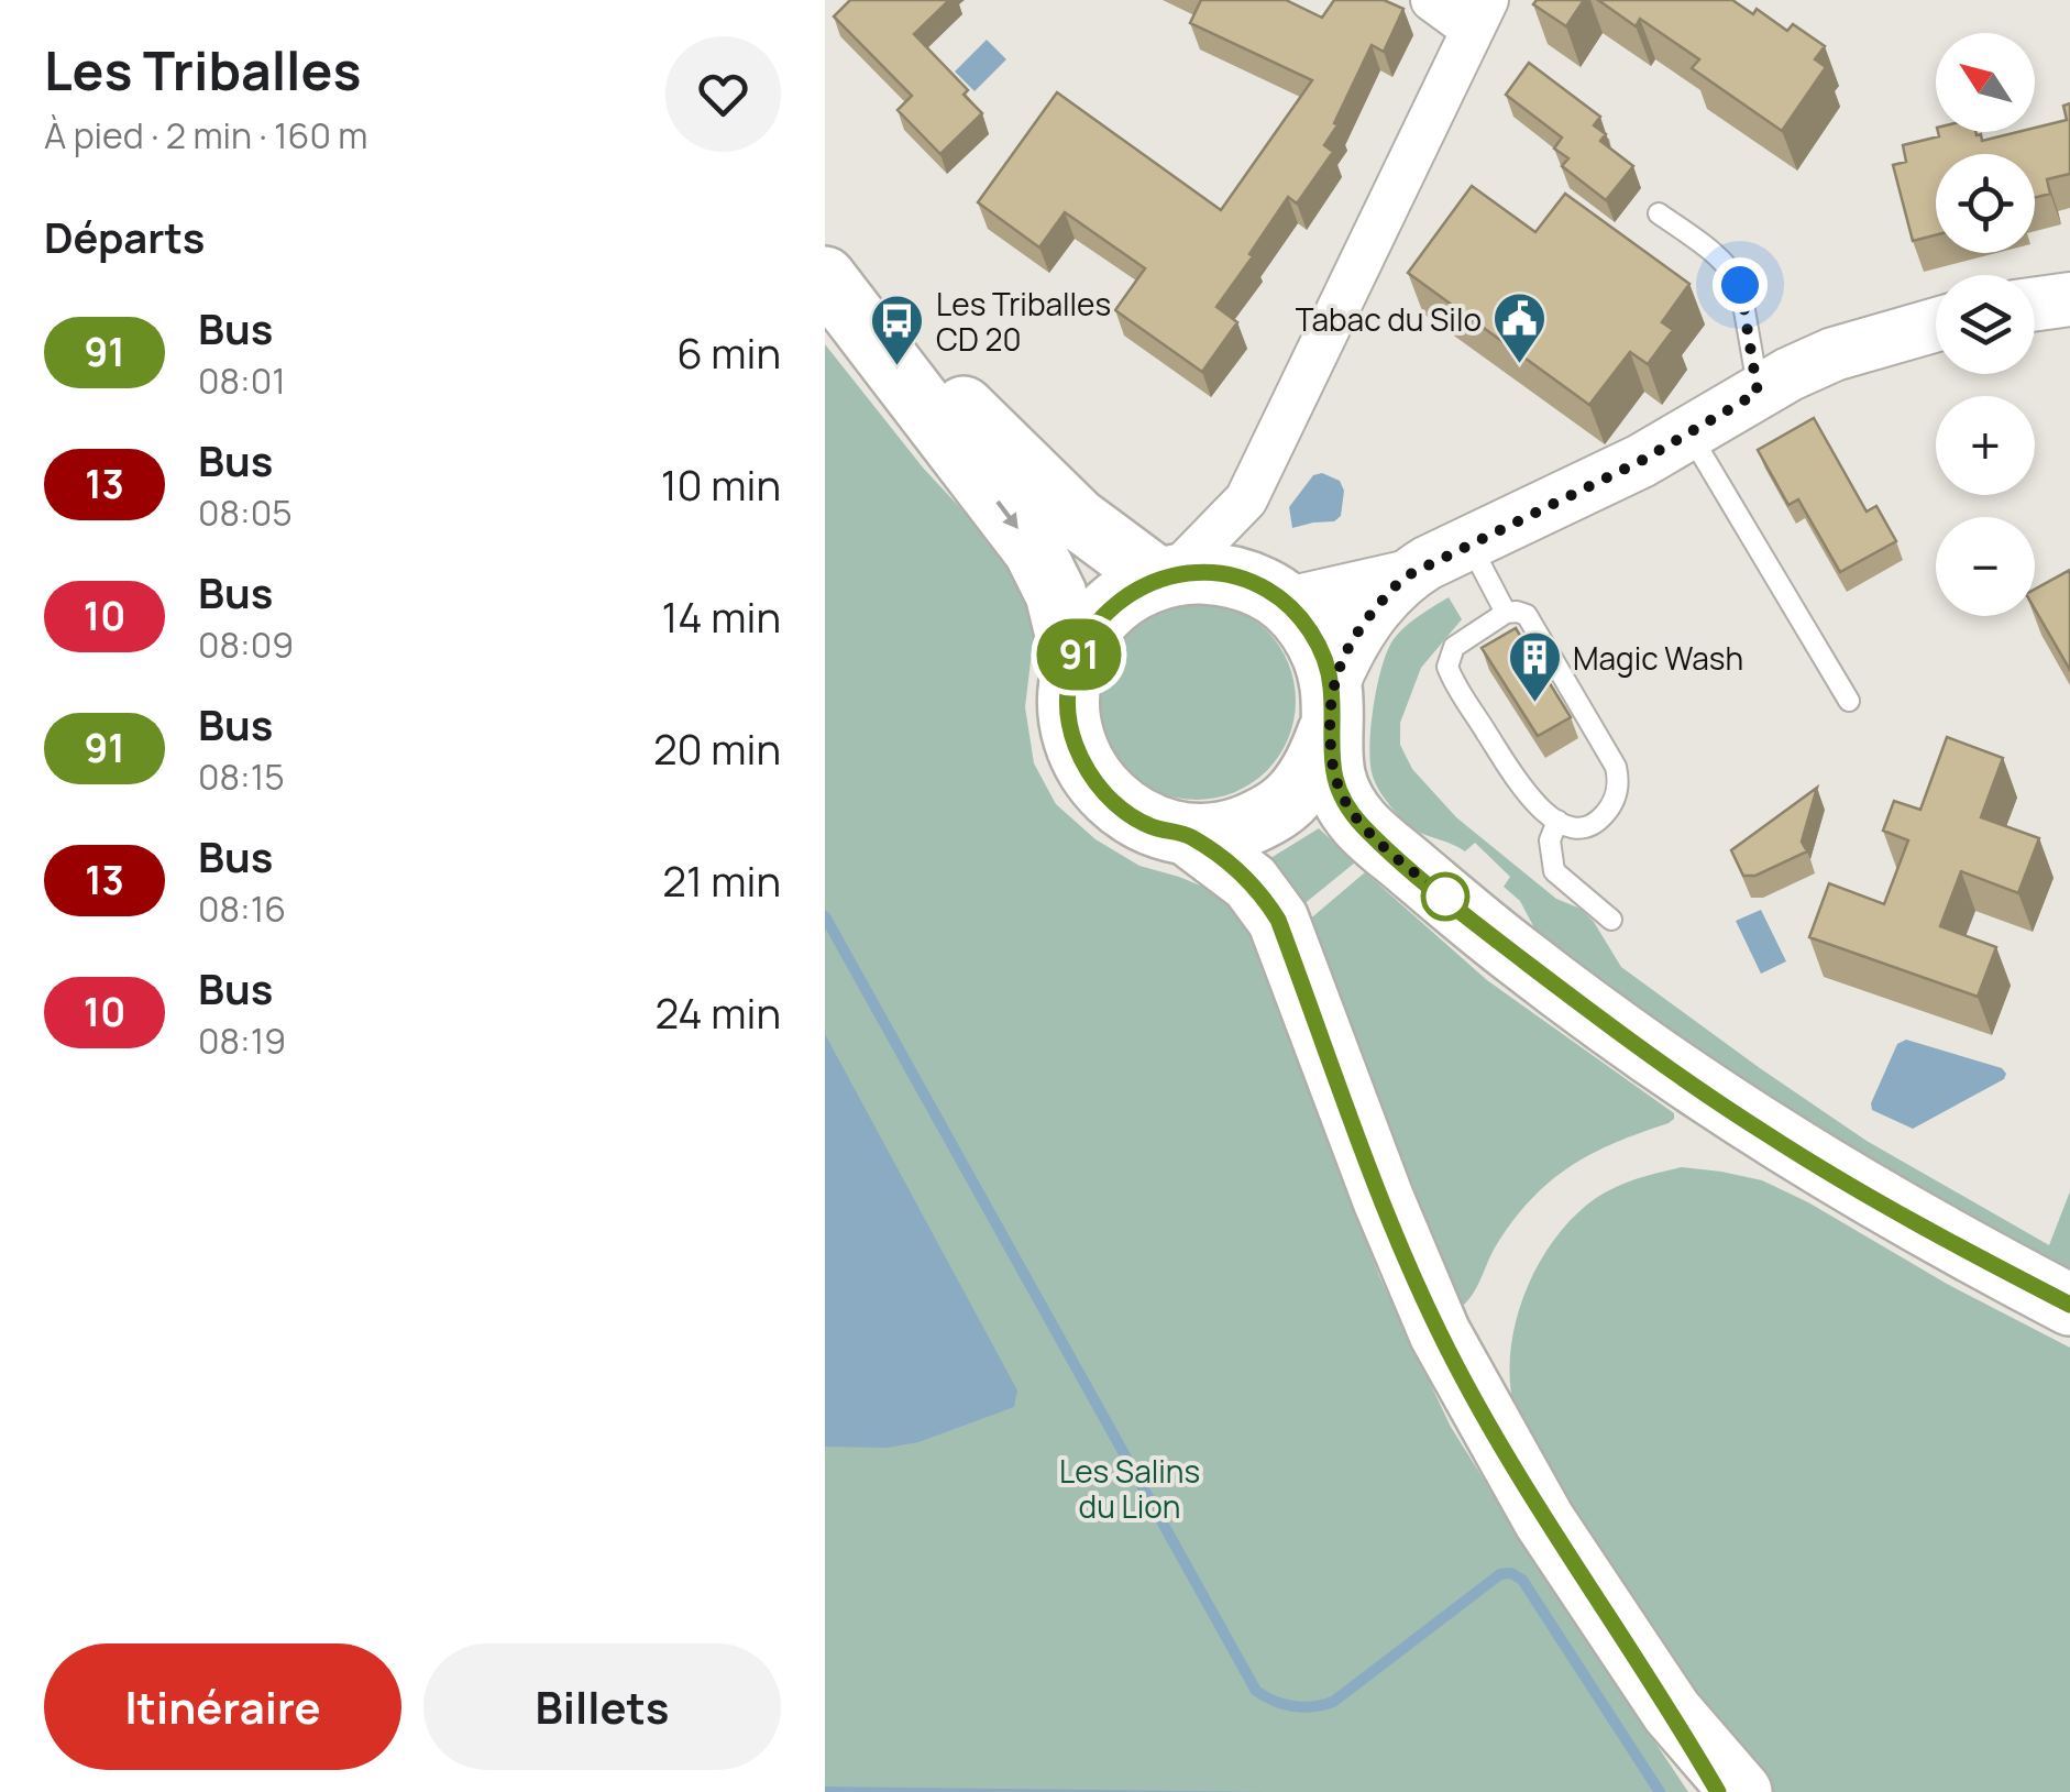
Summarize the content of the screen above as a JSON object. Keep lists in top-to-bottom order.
{
  "parks": ["Les Salins du Lion"],
  "places": {
    "public building": ["Tabac du Silo"],
    "bus stop": ["Les Triballes CD 20"],
    "building": ["Magic Wash"]
  },
  "lines": ["bus line 91"],
  "north": "top left",
  "page": {
    "heading": [
      ["Les Triballes", "À pied · 2 min · 160 m"],
      "Départs"
    ],
    "on_map": "91",
    "map_buttons": ["+", "−"],
    "list": [
      {
        "mark": "91",
        "name": "Bus",
        "note": "08:01",
        "value": "6 min"
      },
      {
        "mark": "13",
        "name": "Bus",
        "note": "08:05",
        "value": "10 min"
      },
      {
        "mark": "10",
        "name": "Bus",
        "note": "08:09",
        "value": "14 min"
      },
      {
        "mark": "91",
        "name": "Bus",
        "note": "08:15",
        "value": "20 min"
      },
      {
        "mark": "13",
        "name": "Bus",
        "note": "08:16",
        "value": "21 min"
      },
      {
        "mark": "10",
        "name": "Bus",
        "note": "08:19",
        "value": "24 min"
      }
    ],
    "buttons": ["Itinéraire", "Billets"]
  }
}
